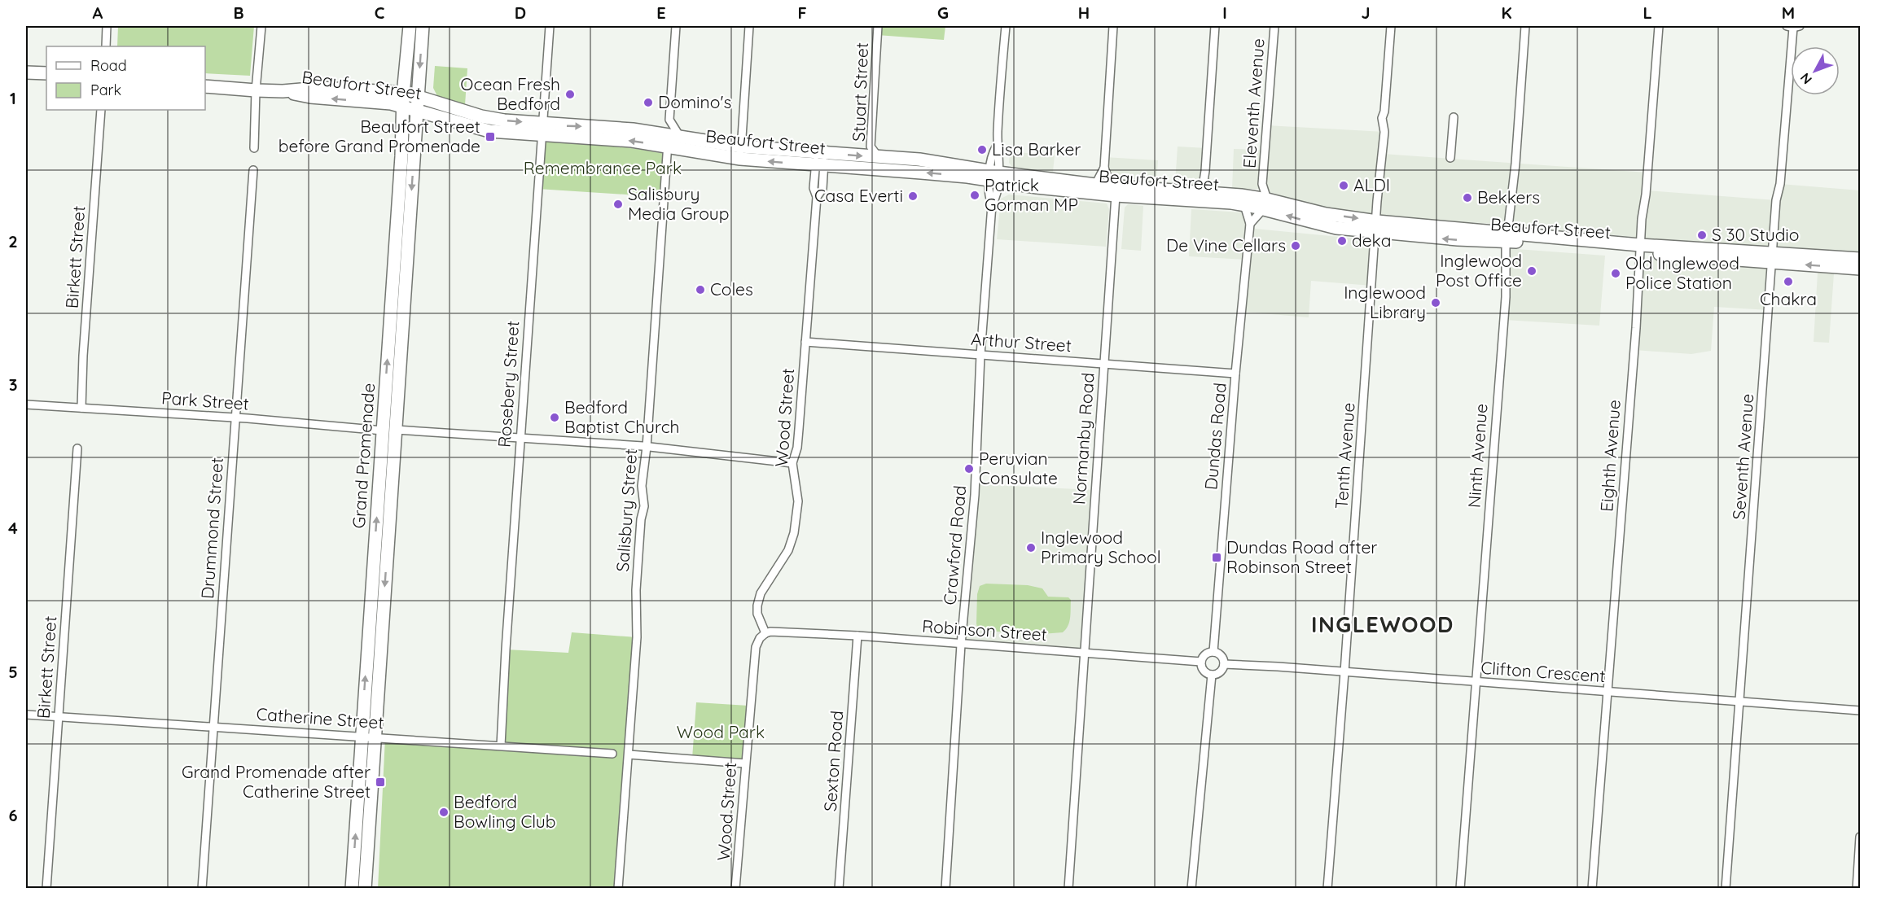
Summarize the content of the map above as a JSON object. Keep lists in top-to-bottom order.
{
  "streets": {
    "main road": ["Beaufort Street", "Grand Promenade"],
    "street": [
      "Stuart Street",
      "Eleventh Avenue",
      "Birkett Street",
      "Arthur Street",
      "Rosebery Street",
      "Park Street",
      "Wood Street",
      "Dundas Road",
      "Normanby Road",
      "Tenth Avenue",
      "Ninth Avenue",
      "Eighth Avenue",
      "Seventh Avenue",
      "Salisbury Street",
      "Drummond Street",
      "Crawford Road",
      "Robinson Street",
      "Clifton Crescent",
      "Catherine Street",
      "Sexton Road"
    ]
  },
  "crossings": [
    ["Beaufort Street", "Stuart Street"],
    ["Beaufort Street", "Eleventh Avenue"],
    ["Beaufort Street", "Rosebery Street"],
    ["Beaufort Street", "Wood Street"],
    ["Beaufort Street", "Dundas Road"],
    ["Beaufort Street", "Normanby Road"],
    ["Beaufort Street", "Grand Promenade"],
    ["Beaufort Street", "Tenth Avenue"],
    ["Beaufort Street", "Ninth Avenue"],
    ["Beaufort Street", "Eighth Avenue"],
    ["Beaufort Street", "Seventh Avenue"],
    ["Beaufort Street", "Salisbury Street"],
    ["Beaufort Street", "Crawford Road"],
    ["Eleventh Avenue", "Dundas Road"],
    ["Birkett Street", "Park Street"],
    ["Birkett Street", "Catherine Street"],
    ["Arthur Street", "Wood Street"],
    ["Arthur Street", "Dundas Road"],
    ["Arthur Street", "Normanby Road"],
    ["Arthur Street", "Crawford Road"],
    ["Rosebery Street", "Catherine Street"],
    ["Park Street", "Grand Promenade"],
    ["Park Street", "Drummond Street"],
    ["Wood Street", "Robinson Street"],
    ["Dundas Road", "Robinson Street"],
    ["Dundas Road", "Clifton Crescent"],
    ["Normanby Road", "Robinson Street"],
    ["Grand Promenade", "Catherine Street"],
    ["Tenth Avenue", "Clifton Crescent"],
    ["Ninth Avenue", "Clifton Crescent"],
    ["Eighth Avenue", "Clifton Crescent"],
    ["Seventh Avenue", "Clifton Crescent"],
    ["Drummond Street", "Catherine Street"],
    ["Crawford Road", "Robinson Street"],
    ["Robinson Street", "Clifton Crescent"],
    ["Robinson Street", "Sexton Road"]
  ],
  "districts": ["INGLEWOOD"],
  "parks": ["Remembrance Park", "Wood Park"],
  "places": {
    "other": [
      "Ocean Fresh Bedford",
      "Domino's",
      "Lisa Barker",
      "ALDI",
      "Patrick Gorman MP",
      "Casa Everti",
      "Bekkers",
      "Salisbury Media Group",
      "S 30 Studio",
      "deka",
      "De Vine Cellars",
      "Inglewood Post Office",
      "Old Inglewood Police Station",
      "Chakra",
      "Coles",
      "Inglewood Library",
      "Bedford Baptist Church",
      "Peruvian Consulate",
      "Inglewood Primary School",
      "Bedford Bowling Club"
    ],
    "transit": ["Beaufort Street before Grand Promenade", "Dundas Road after Robinson Street", "Grand Promenade after Catherine Street"]
  },
  "legend": ["Road", "Park"],
  "north": "bottom left",
  "grid": {
    "columns": [
      "A",
      "B",
      "C",
      "D",
      "E",
      "F",
      "G",
      "H",
      "I",
      "J",
      "K",
      "L",
      "M"
    ],
    "rows": [
      "1",
      "2",
      "3",
      "4",
      "5",
      "6"
    ]
  }
}
